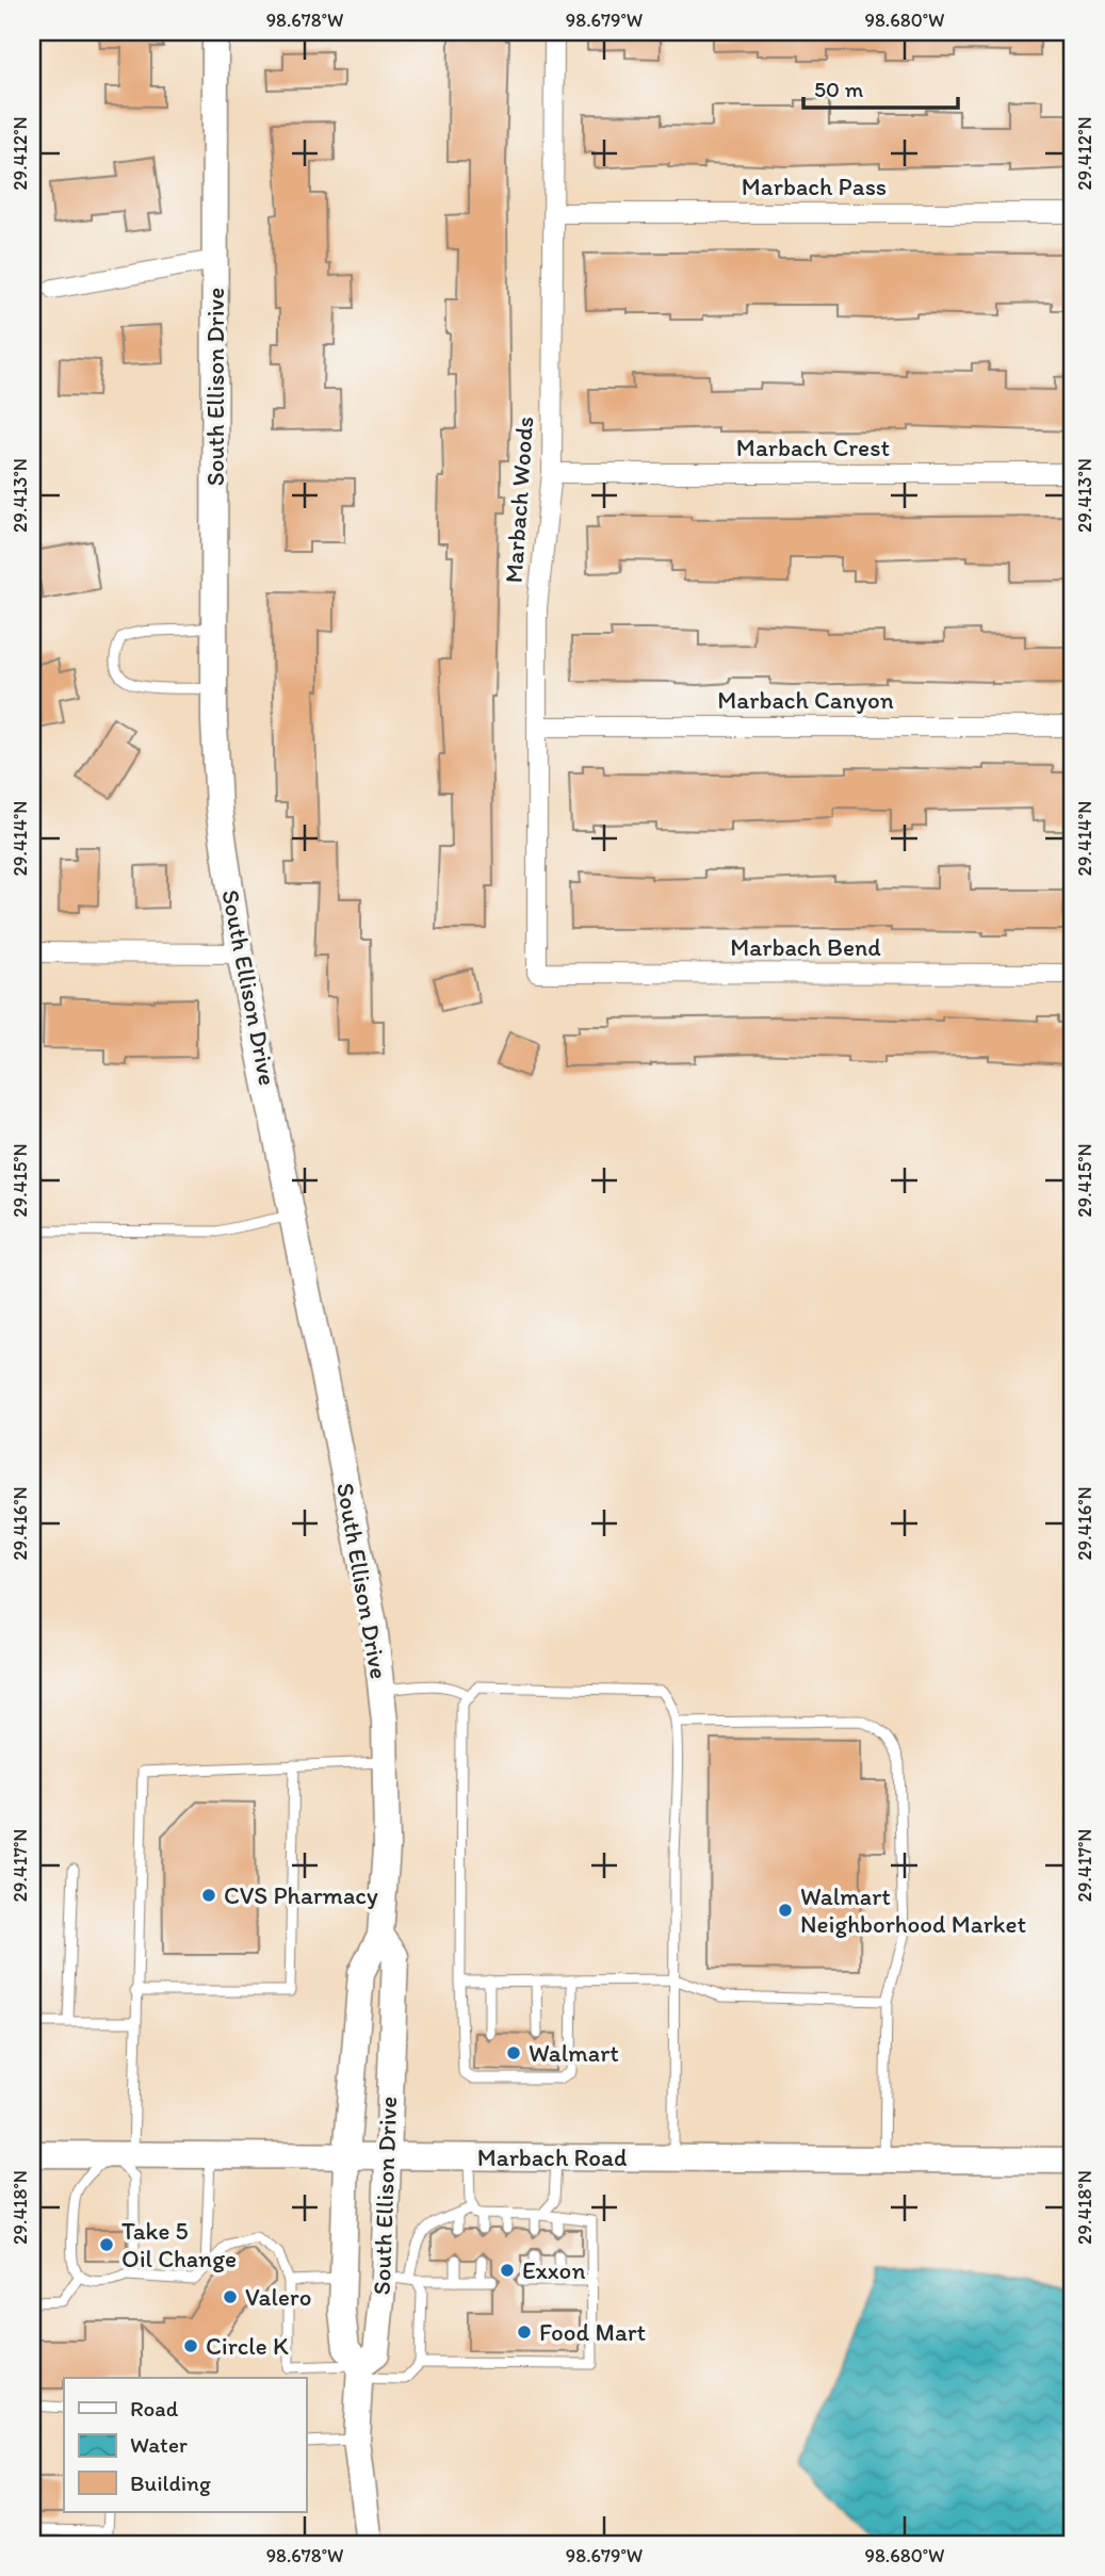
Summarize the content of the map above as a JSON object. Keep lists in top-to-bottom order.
{
  "streets": {
    "street": [
      "Marbach Pass",
      "South Ellison Drive",
      "Marbach Crest",
      "Marbach Woods",
      "Marbach Canyon",
      "Marbach Bend",
      "Marbach Road"
    ]
  },
  "crossings": [
    ["Marbach Pass", "Marbach Woods"],
    ["South Ellison Drive", "Marbach Road"],
    ["Marbach Crest", "Marbach Woods"],
    ["Marbach Woods", "Marbach Canyon"],
    ["Marbach Woods", "Marbach Bend"]
  ],
  "places": [
    "CVS Pharmacy",
    "Walmart Neighborhood Market",
    "Walmart",
    "Take 5 Oil Change",
    "Exxon",
    "Valero",
    "Food Mart",
    "Circle K"
  ],
  "legend": ["Road", "Water", "Building"],
  "scale_bar": "50 m",
  "coordinates": [
    "98.678°W",
    "98.679°W",
    "98.680°W",
    "29.412°N",
    "29.413°N",
    "29.414°N",
    "29.415°N",
    "29.416°N",
    "29.417°N",
    "29.418°N"
  ]
}
